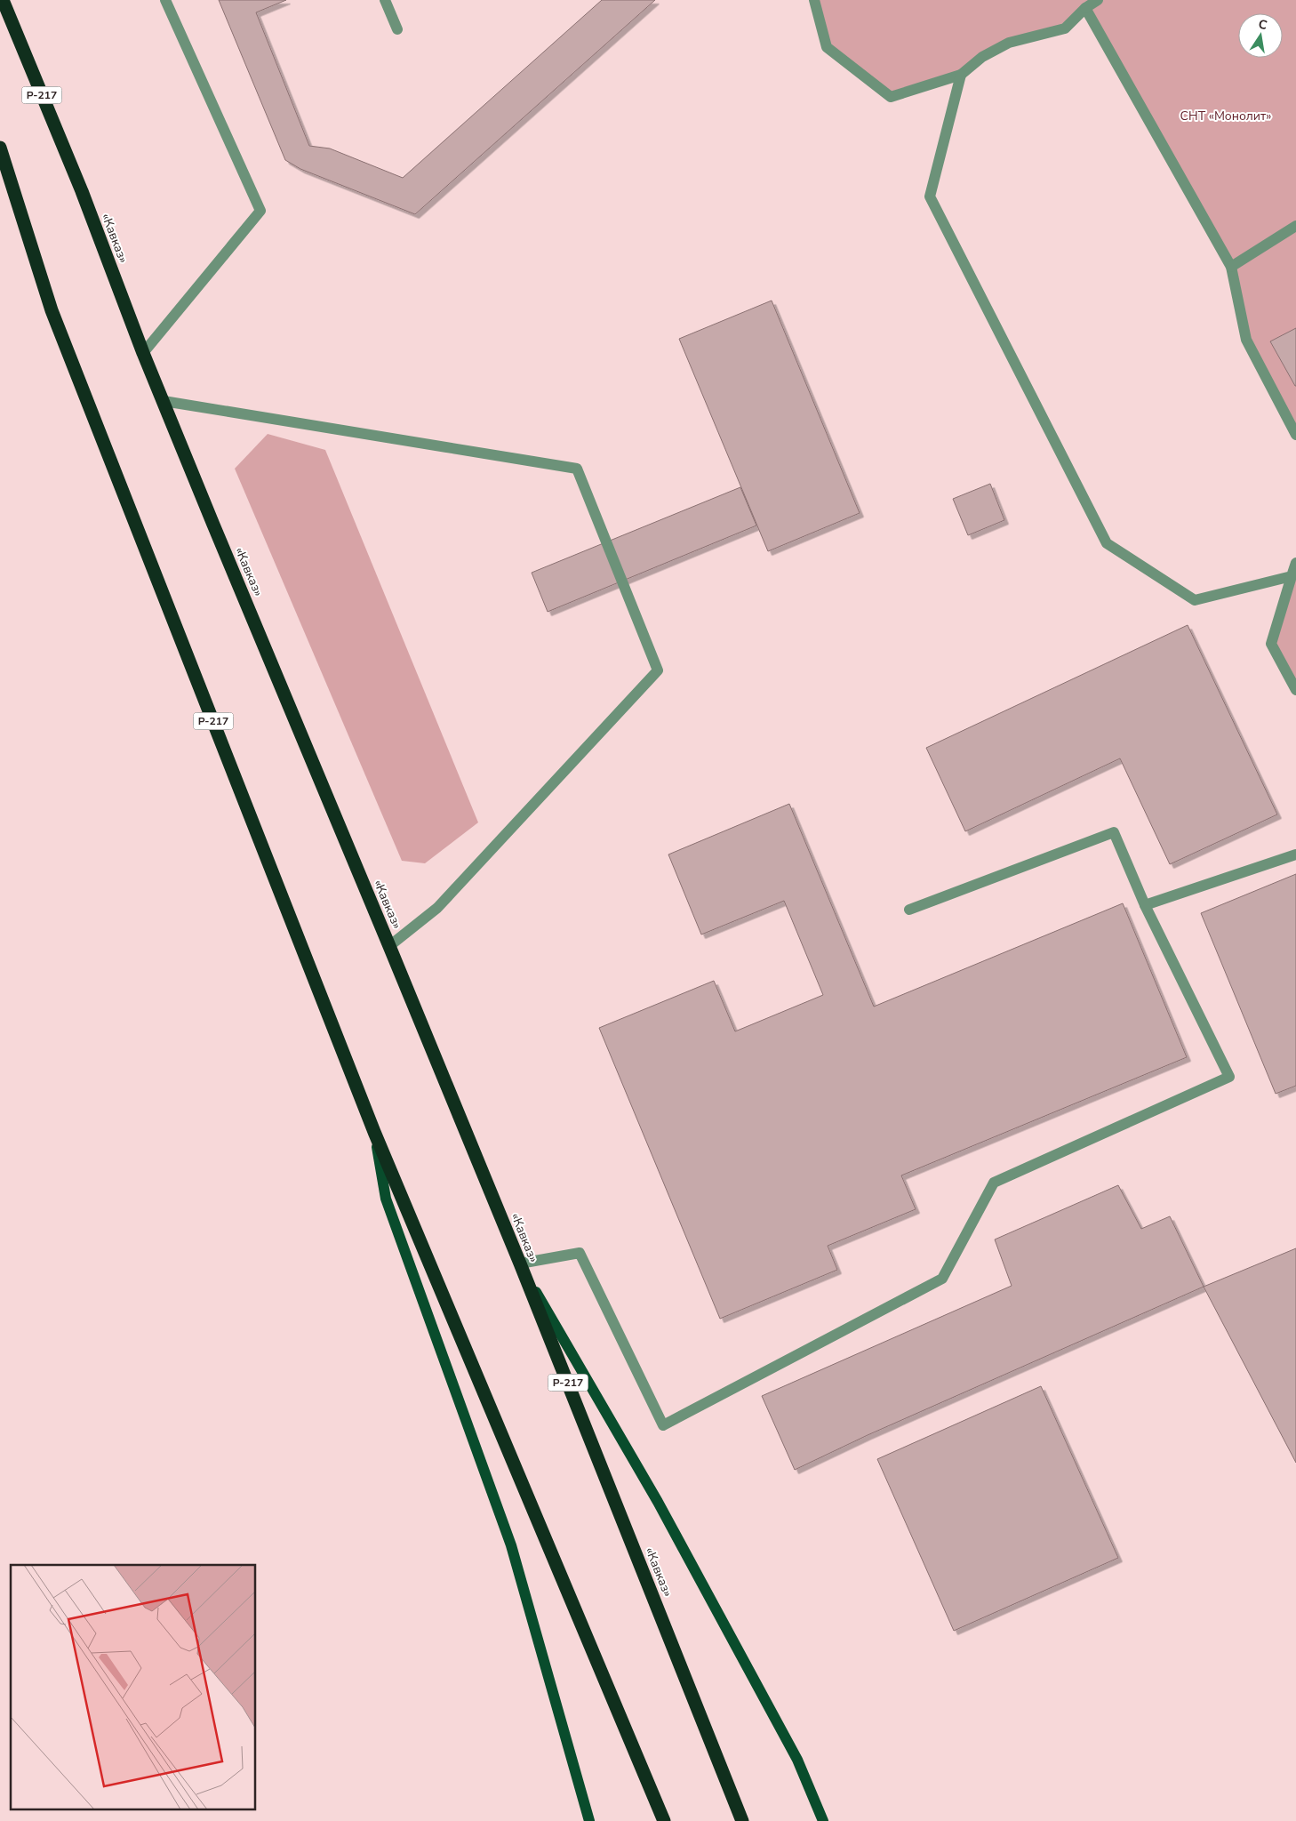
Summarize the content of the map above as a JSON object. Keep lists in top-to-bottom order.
{
  "streets": {
    "highway": ["Р-217", "«Кавказ»"]
  },
  "parks": ["СНТ «Монолит»"],
  "north": "top"
}
